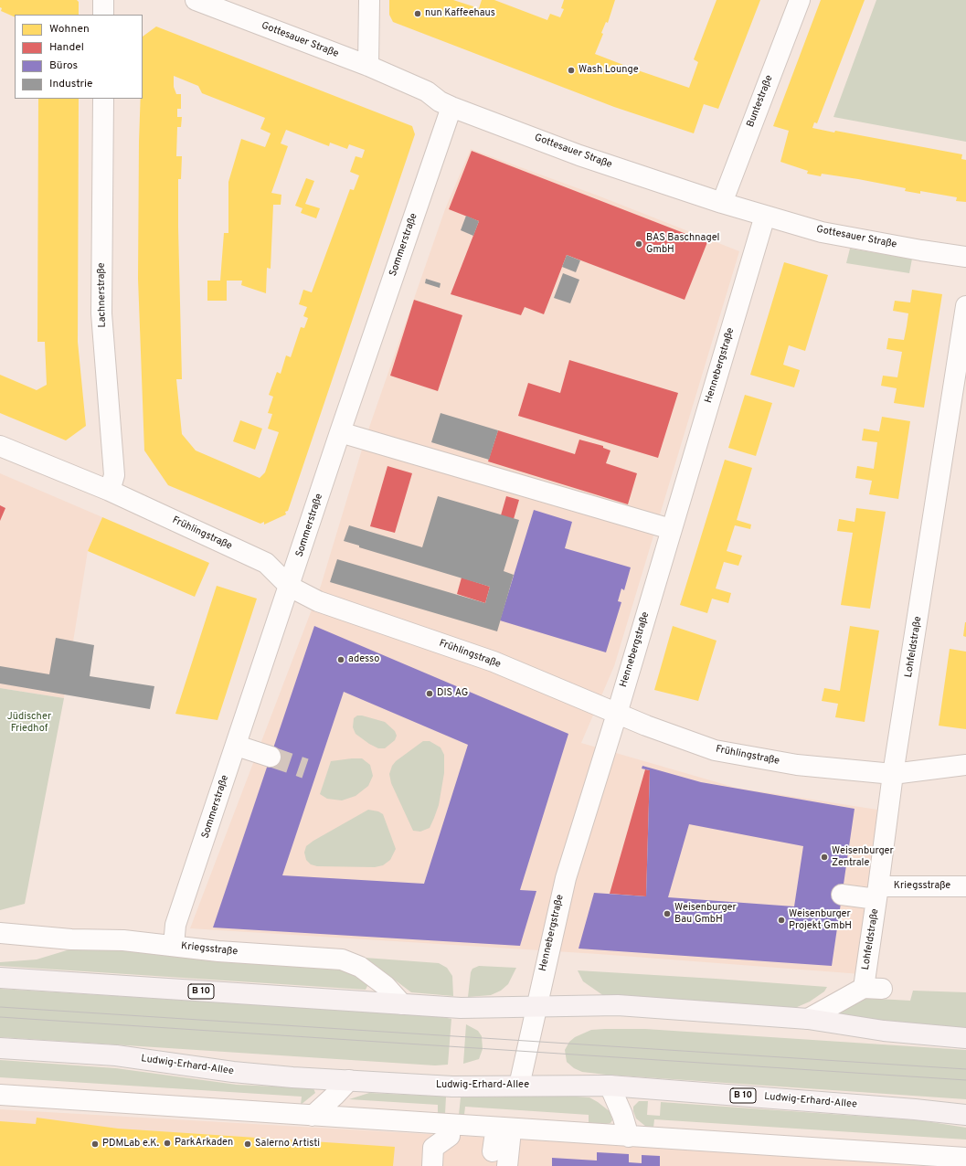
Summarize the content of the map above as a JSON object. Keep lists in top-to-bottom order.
{
  "streets": {
    "main road": ["B 10", "Ludwig-Erhard-Allee"],
    "street": [
      "Gottesauer Straße",
      "Buntestraße",
      "Sommerstraße",
      "Lachnerstraße",
      "Hennebergstraße",
      "Frühlingstraße",
      "Lohfeldstraße",
      "Kriegsstraße"
    ]
  },
  "crossings": [
    ["Gottesauer Straße", "Buntestraße"],
    ["Gottesauer Straße", "Sommerstraße"],
    ["Gottesauer Straße", "Hennebergstraße"],
    ["Sommerstraße", "Frühlingstraße"],
    ["Sommerstraße", "Kriegsstraße"],
    ["Lachnerstraße", "Frühlingstraße"],
    ["Hennebergstraße", "Frühlingstraße"],
    ["Hennebergstraße", "B 10"],
    ["Hennebergstraße", "Ludwig-Erhard-Allee"],
    ["Frühlingstraße", "Lohfeldstraße"],
    ["Lohfeldstraße", "Kriegsstraße"],
    ["Lohfeldstraße", "B 10"],
    ["Kriegsstraße", "B 10"]
  ],
  "parks": ["Jüdischer Friedhof"],
  "places": [
    "nun Kaffeehaus",
    "Wash Lounge",
    "BAS Baschnagel GmbH",
    "adesso",
    "DIS AG",
    "Weisenburger Zentrale",
    "Weisenburger Bau GmbH",
    "Weisenburger Projekt GmbH",
    "ParkArkaden",
    "PDMLab e.K.",
    "Salerno Artisti"
  ],
  "legend": [
    "Wohnen",
    "Handel",
    "Büros",
    "Industrie"
  ]
}
